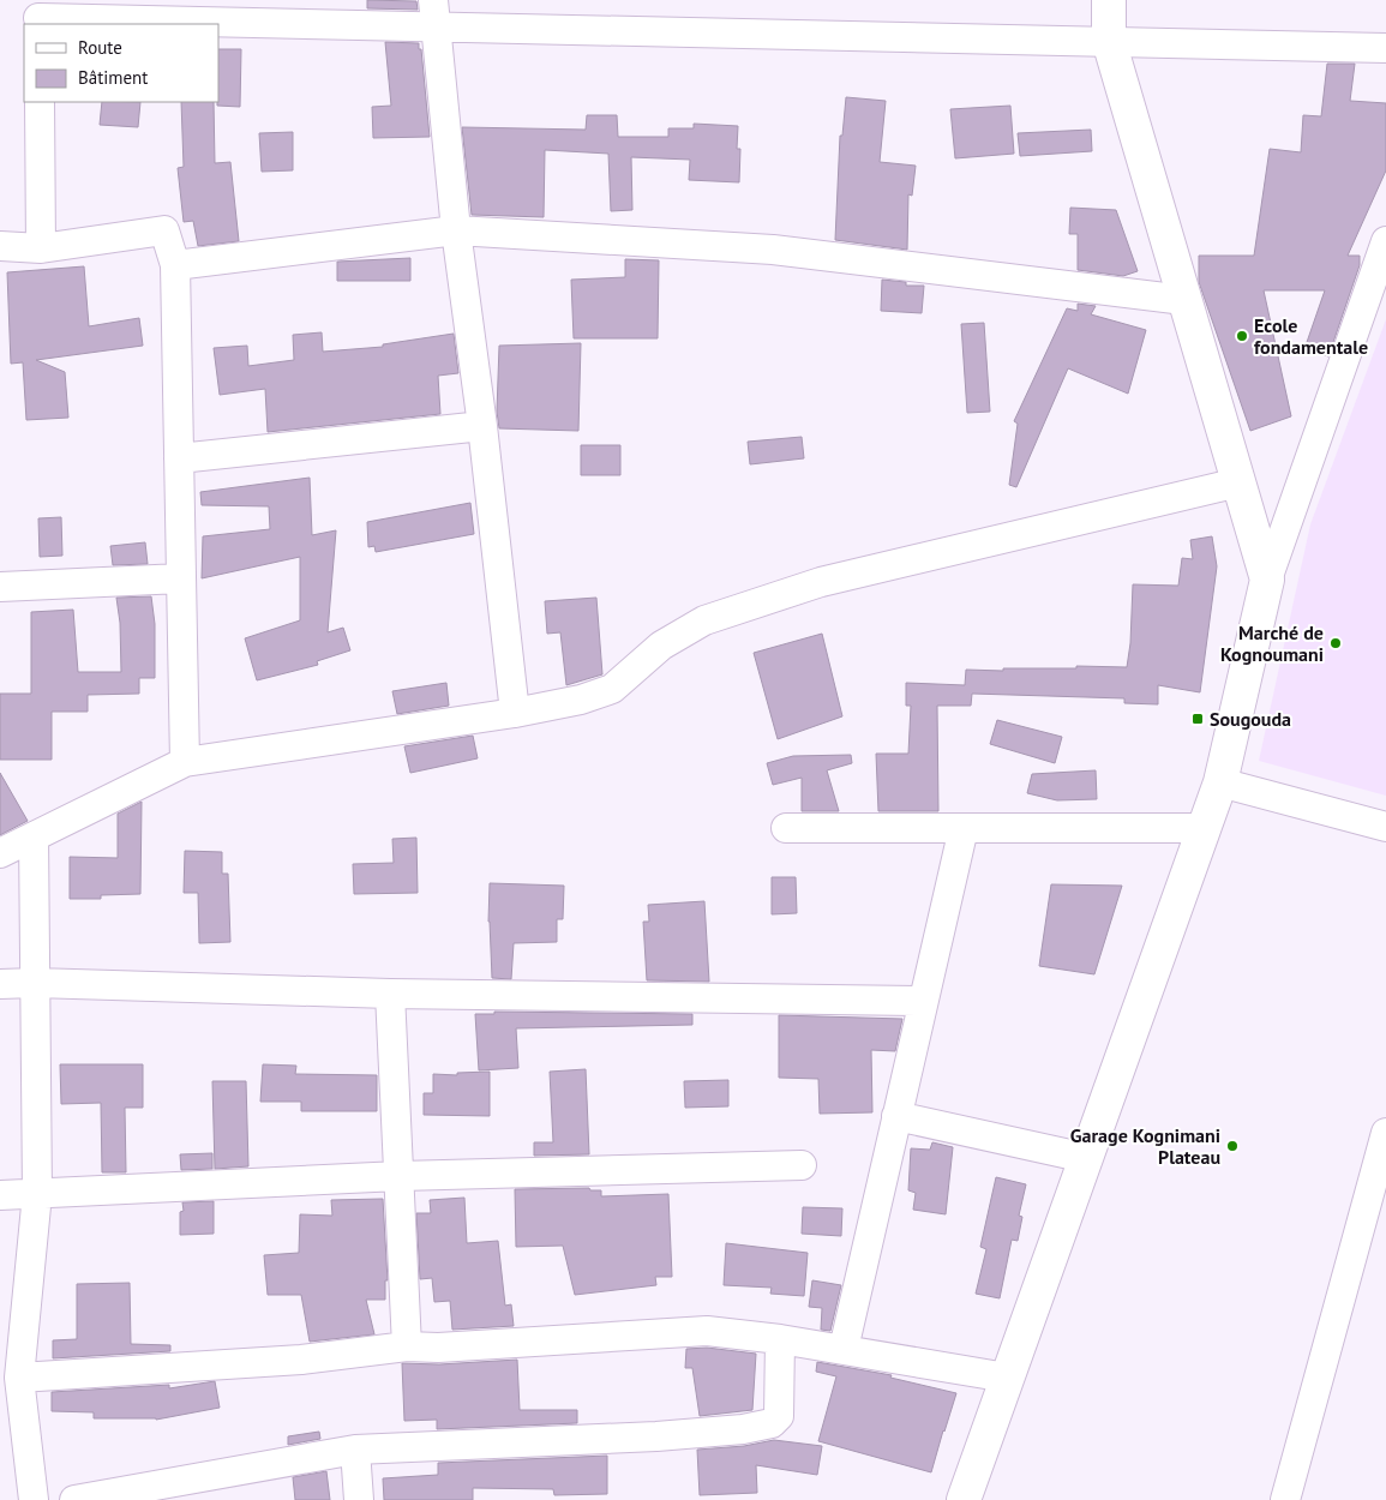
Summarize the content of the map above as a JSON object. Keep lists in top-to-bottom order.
{
  "places": {
    "other": ["Ecole fondamentale", "Marché de Kognoumani", "Garage Kognimani Plateau"],
    "transit": ["Sougouda"]
  },
  "legend": ["Route", "Bâtiment"]
}
